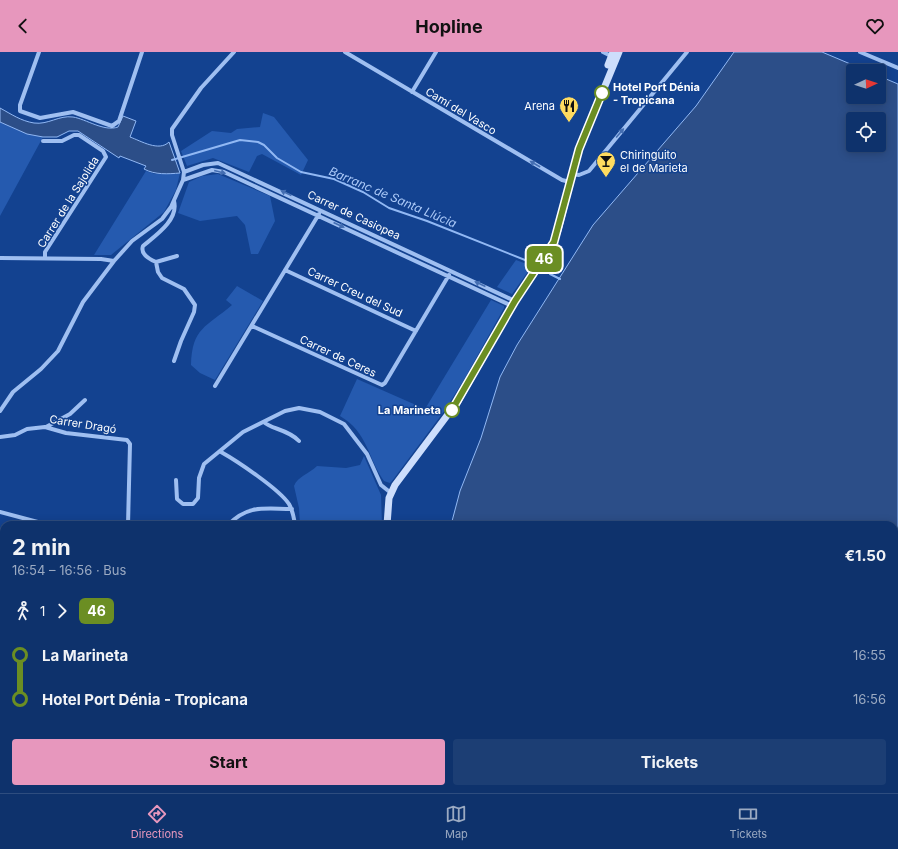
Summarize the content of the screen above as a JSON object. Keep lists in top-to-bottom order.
{
  "streets": {
    "street": [
      "Camí del Vasco",
      "Carrer de la Sajolida",
      "Carrer de Casiopea",
      "Carrer Creu del Sud",
      "Carrer de Ceres",
      "Carrer Dragó"
    ]
  },
  "crossings": [
    ["Carrer de Casiopea", "Carrer de Ceres"],
    ["Carrer Creu del Sud", "Carrer de Ceres"]
  ],
  "one_way": ["Camí del Vasco"],
  "water": ["Barranc de Santa Llúcia"],
  "places": {
    "other": ["Hotel Port Dénia - Tropicana", "La Marineta"],
    "restaurant": ["Arena"],
    "bar": ["Chiringuito el de Marieta"]
  },
  "lines": ["bus line 46"],
  "north": "right",
  "page": {
    "header": "Hopline",
    "on_map": "46",
    "heading": ["2 min", "16:54 – 16:56 · Bus", "€1.50"],
    "legs": ["1", "46"],
    "list": [
      {
        "name": "La Marineta",
        "value": "16:55"
      },
      {
        "name": "Hotel Port Dénia - Tropicana",
        "value": "16:56"
      }
    ],
    "buttons": ["Start", "Tickets"],
    "tabs": ["Directions", "Map", "Tickets"]
  }
}
